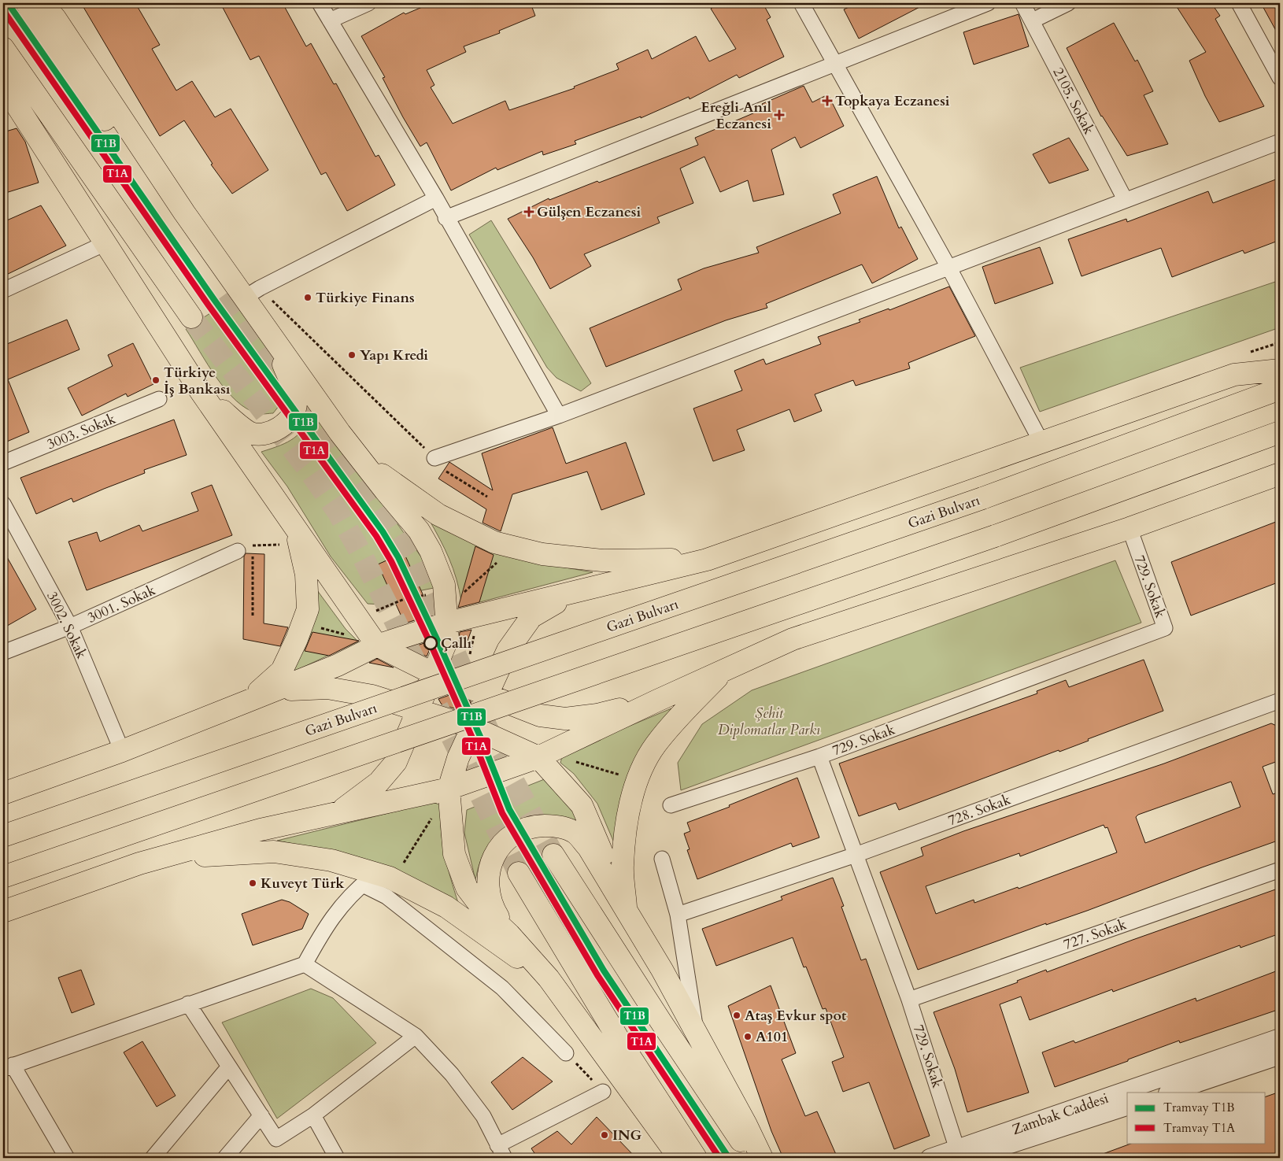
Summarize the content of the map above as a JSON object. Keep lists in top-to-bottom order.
{
  "streets": {
    "highway": ["Gazi Bulvarı"],
    "street": [
      "2105. Sokak",
      "3003. Sokak",
      "729. Sokak",
      "3001. Sokak",
      "3002. Sokak",
      "728. Sokak",
      "727. Sokak",
      "Zambak Caddesi"
    ]
  },
  "crossings": [
    ["729. Sokak", "728. Sokak"],
    ["729. Sokak", "727. Sokak"],
    ["729. Sokak", "Zambak Caddesi"],
    ["3001. Sokak", "3002. Sokak"]
  ],
  "parks": ["Şehit Diplomatlar Parkı"],
  "places": {
    "health": ["Topkaya Eczanesi", "Ereğli Anıl Eczanesi", "Gülşen Eczanesi"],
    "other": [
      "Türkiye Finans",
      "Yapı Kredi",
      "Türkiye İş Bankası",
      "Çallı",
      "Kuveyt Türk",
      "Ataş Evkur spot",
      "A101",
      "ING"
    ]
  },
  "lines": ["tram line T1B", "tram line T1A"],
  "legend": ["Tramvay T1B", "Tramvay T1A"]
}
